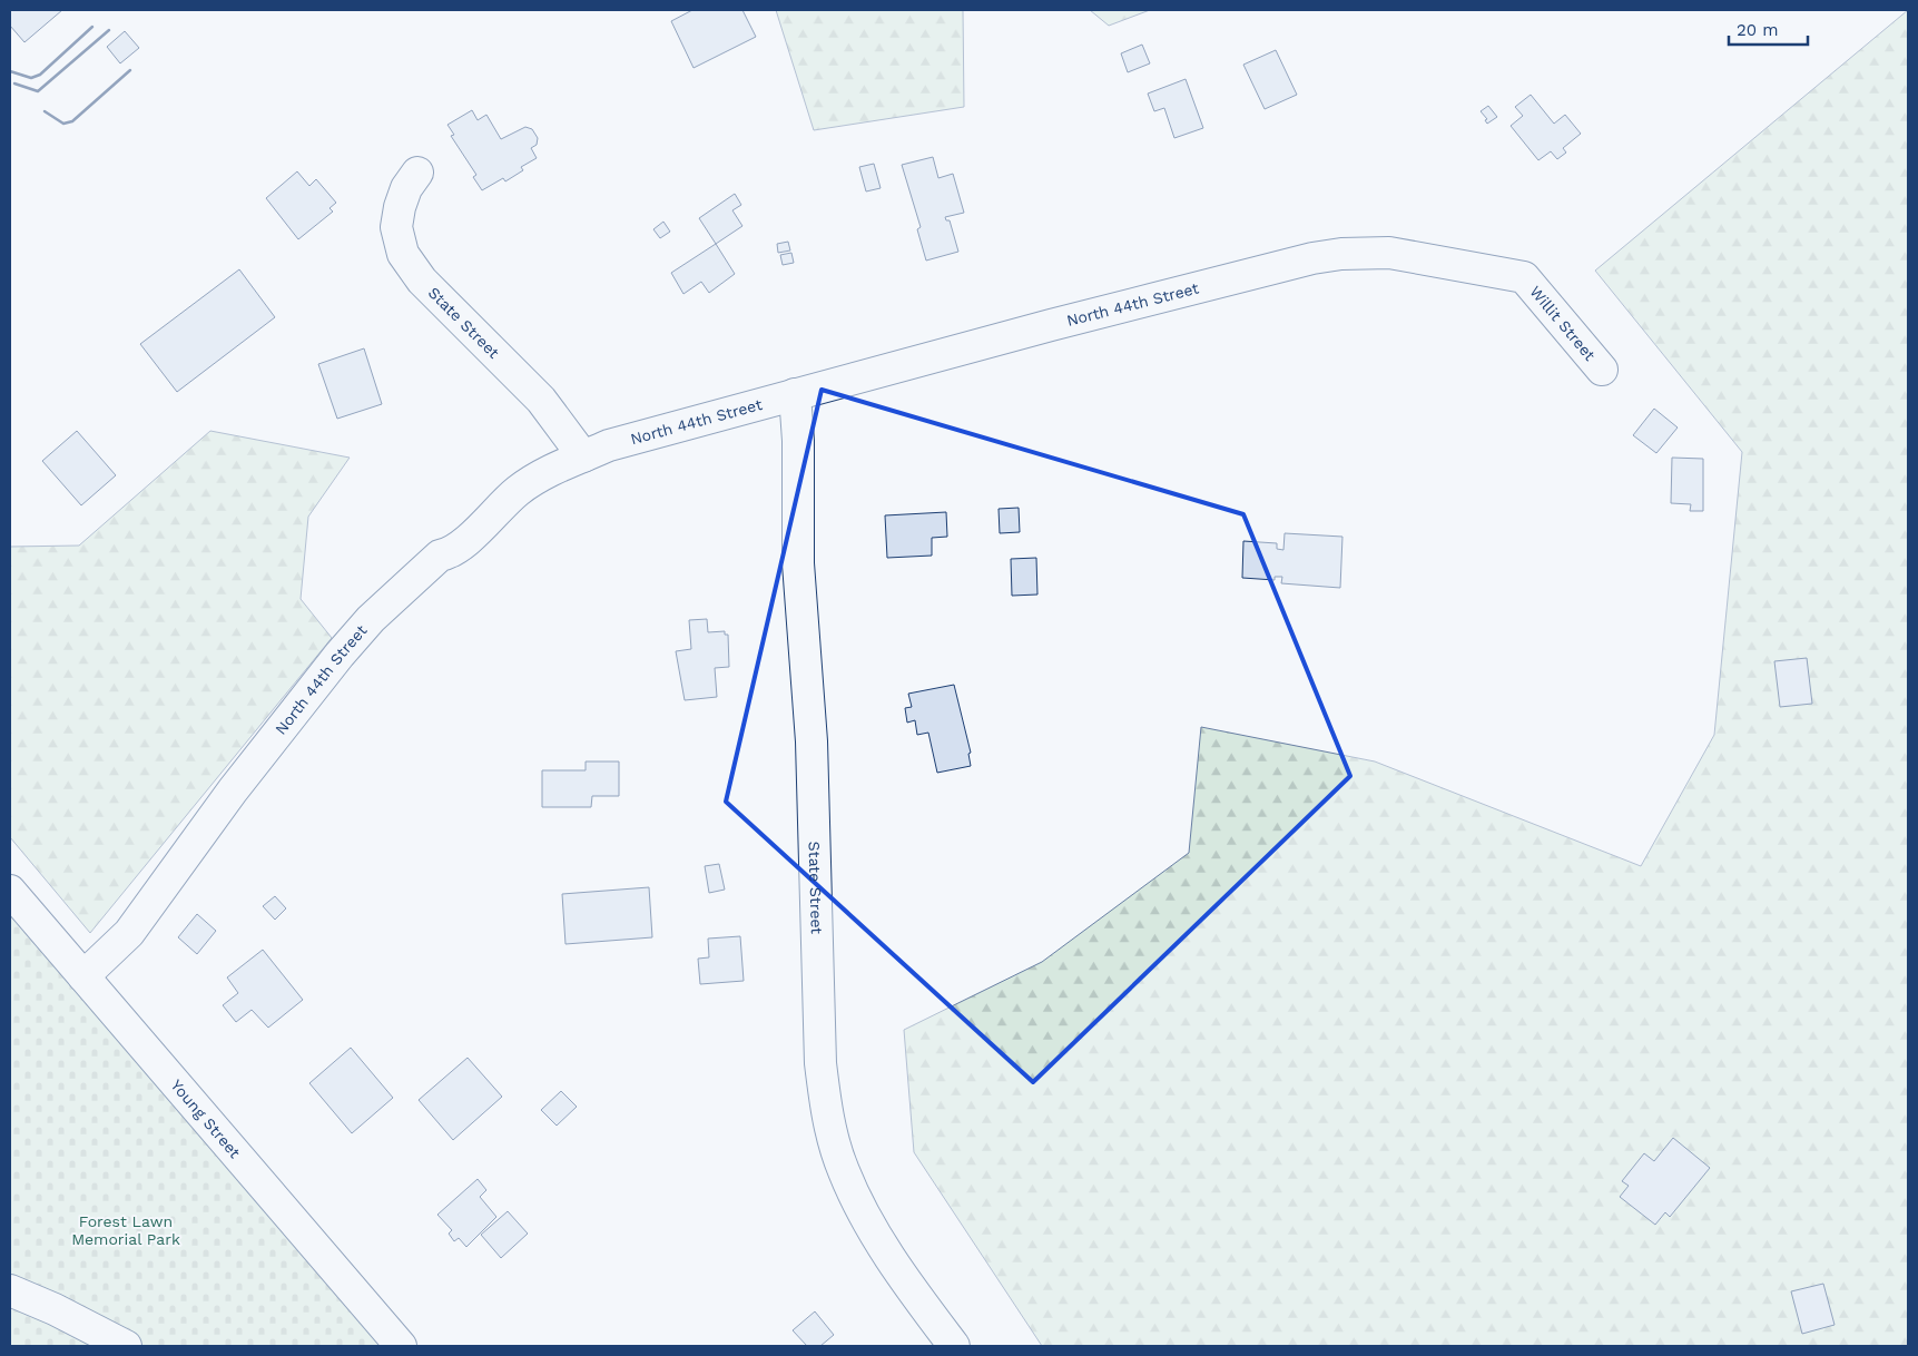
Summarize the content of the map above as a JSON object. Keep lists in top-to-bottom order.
{
  "streets": {
    "street": [
      "North 44th Street",
      "State Street",
      "Willit Street",
      "Young Street"
    ]
  },
  "crossings": [
    ["North 44th Street", "State Street"],
    ["North 44th Street", "Willit Street"],
    ["North 44th Street", "Young Street"]
  ],
  "parks": ["Forest Lawn Memorial Park"],
  "scale_bar": "20 m"
}
